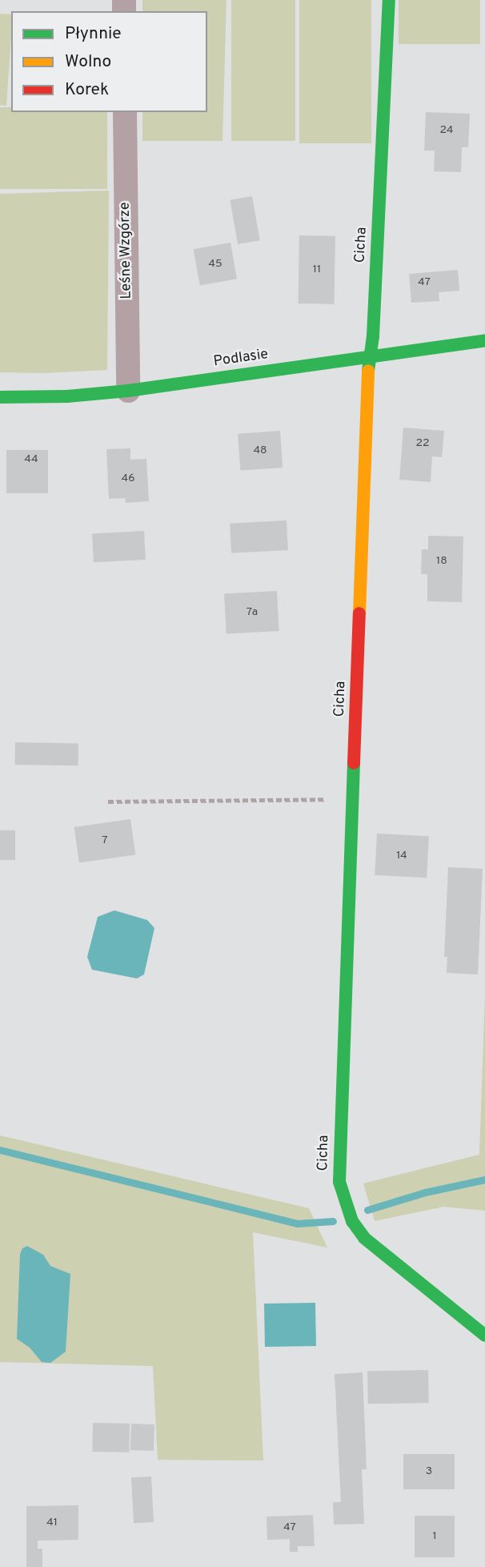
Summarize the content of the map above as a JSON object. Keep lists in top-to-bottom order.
{
  "streets": {
    "street": ["Cicha", "Leśne Wzgórze", "Podlasie"]
  },
  "crossings": [
    ["Cicha", "Podlasie"],
    ["Leśne Wzgórze", "Podlasie"]
  ],
  "house_numbers": [
    "24",
    "45",
    "11",
    "47",
    "22",
    "48",
    "44",
    "46",
    "18",
    "7a",
    "7",
    "14",
    "3",
    "41",
    "47",
    "1"
  ],
  "legend": ["Płynnie", "Wolno", "Korek"]
}
